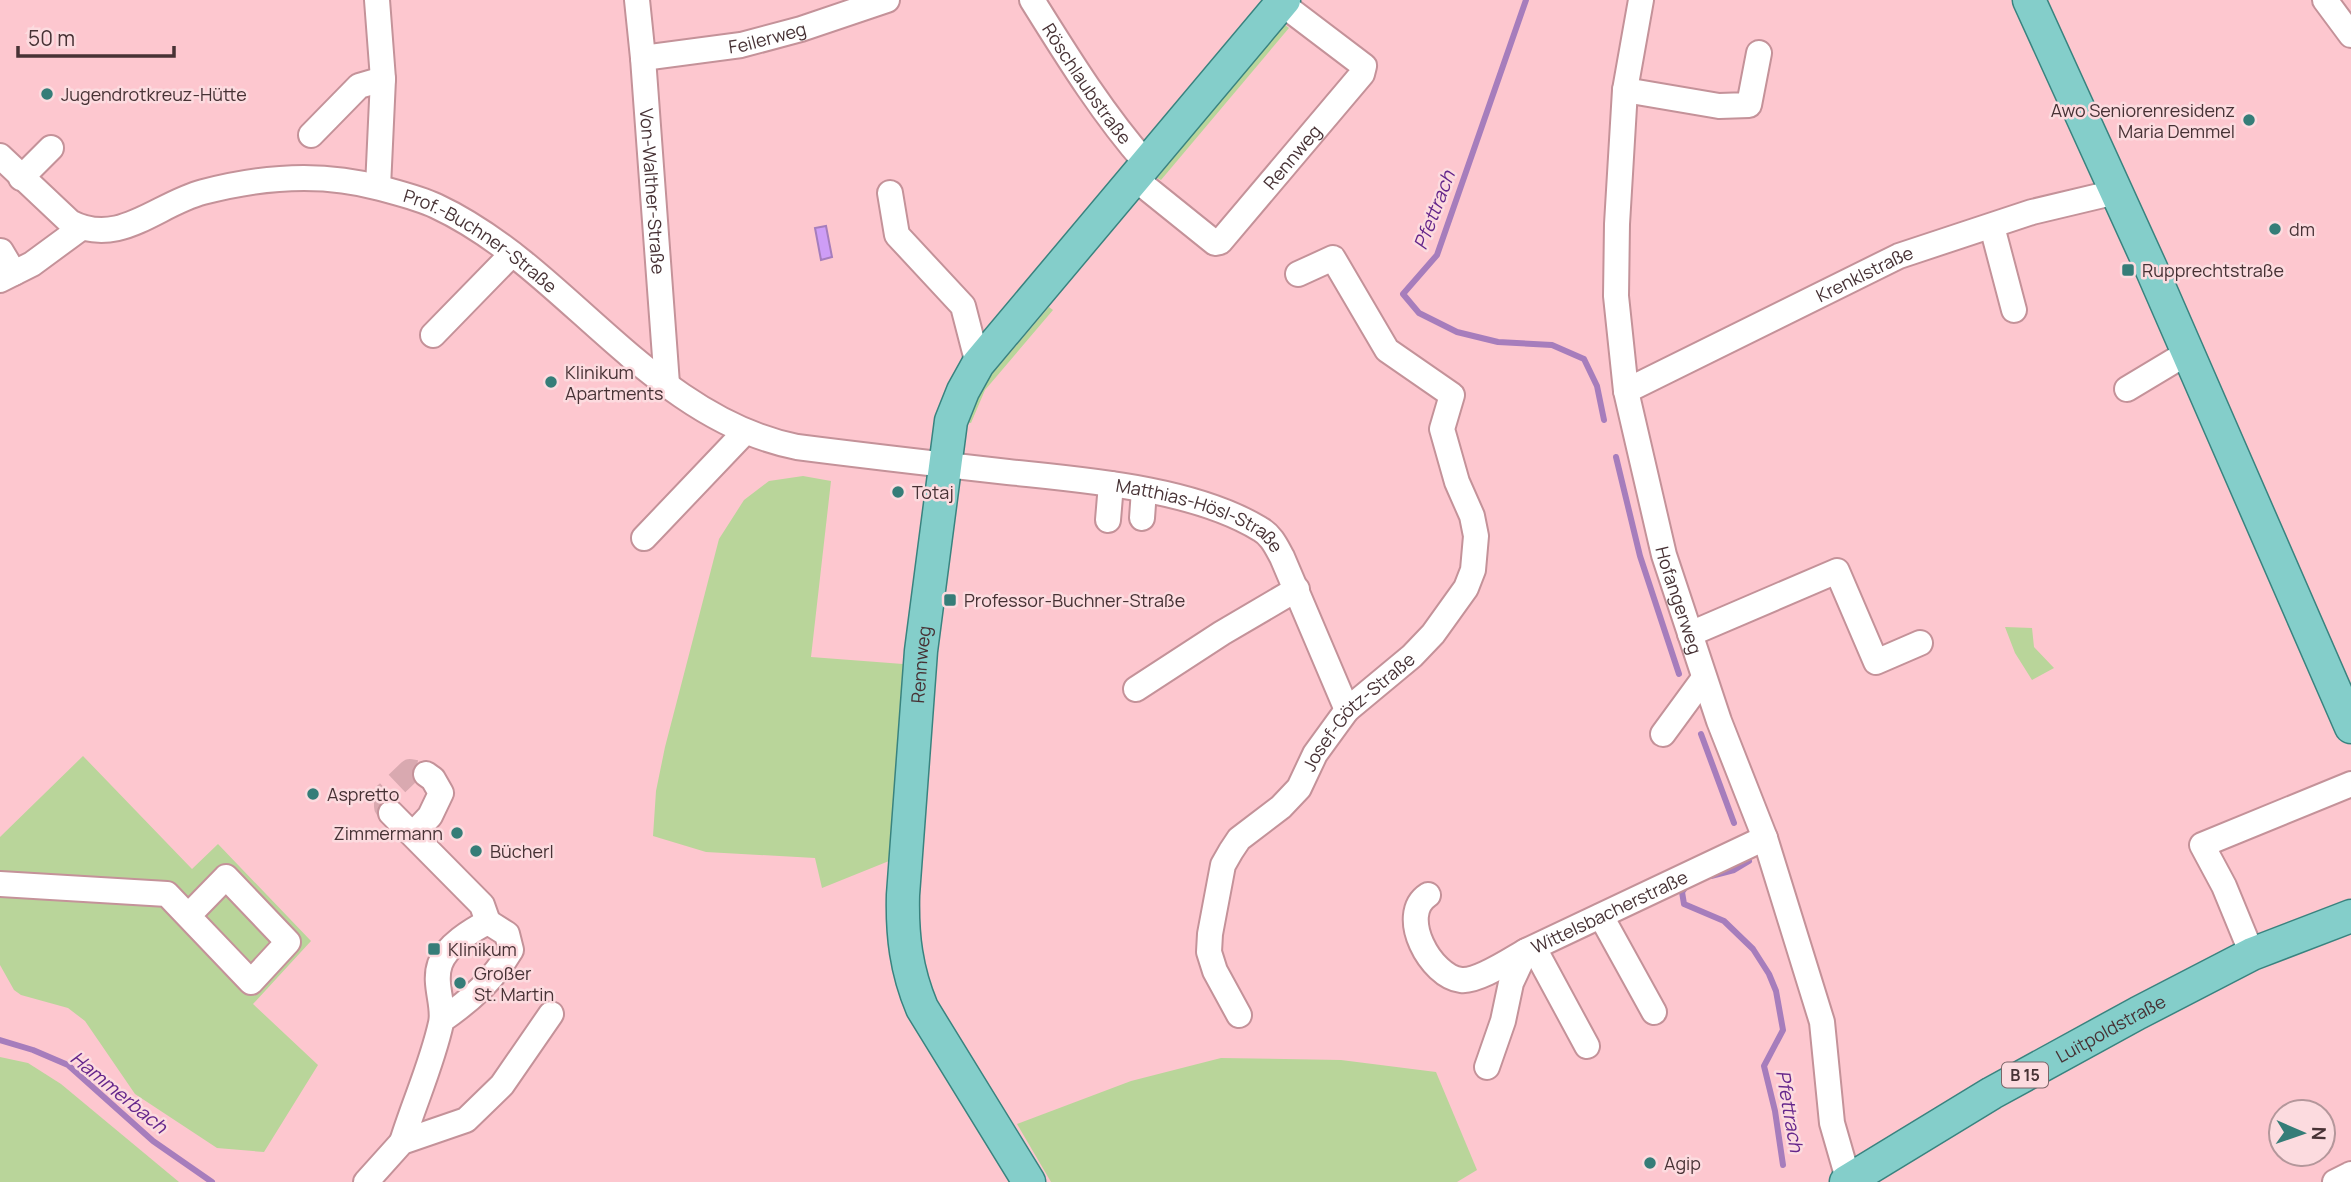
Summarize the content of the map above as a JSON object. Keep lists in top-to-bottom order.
{
  "streets": {
    "main road": ["Rennweg", "Luitpoldstraße", "B 15"],
    "street": [
      "Feilerweg",
      "Röschlaubstraße",
      "Von-Walther-Straße",
      "Prof.-Buchner-Straße",
      "Krenklstraße",
      "Matthias-Hösl-Straße",
      "Hofangerweg",
      "Josef-Götz-Straße",
      "Wittelsbacherstraße"
    ]
  },
  "crossings": [
    ["Feilerweg", "Von-Walther-Straße"],
    ["Röschlaubstraße", "Rennweg"],
    ["Rennweg", "Prof.-Buchner-Straße"],
    ["Rennweg", "Matthias-Hösl-Straße"],
    ["Von-Walther-Straße", "Prof.-Buchner-Straße"],
    ["Prof.-Buchner-Straße", "Matthias-Hösl-Straße"],
    ["Krenklstraße", "Hofangerweg"],
    ["Matthias-Hösl-Straße", "Josef-Götz-Straße"],
    ["Hofangerweg", "Wittelsbacherstraße"],
    ["Hofangerweg", "Luitpoldstraße"]
  ],
  "water": ["Pfettrach", "Hammerbach"],
  "places": {
    "other": [
      "Jugendrotkreuz-Hütte",
      "Awo Seniorenresidenz Maria Demmel",
      "dm",
      "Klinikum Apartments",
      "Totaj",
      "Aspretto",
      "Zimmermann",
      "Bücherl",
      "Großer St. Martin",
      "Agip"
    ],
    "transit": ["Rupprechtstraße", "Professor-Buchner-Straße", "Klinikum"]
  },
  "scale_bar": "50 m",
  "north": "right"
}
